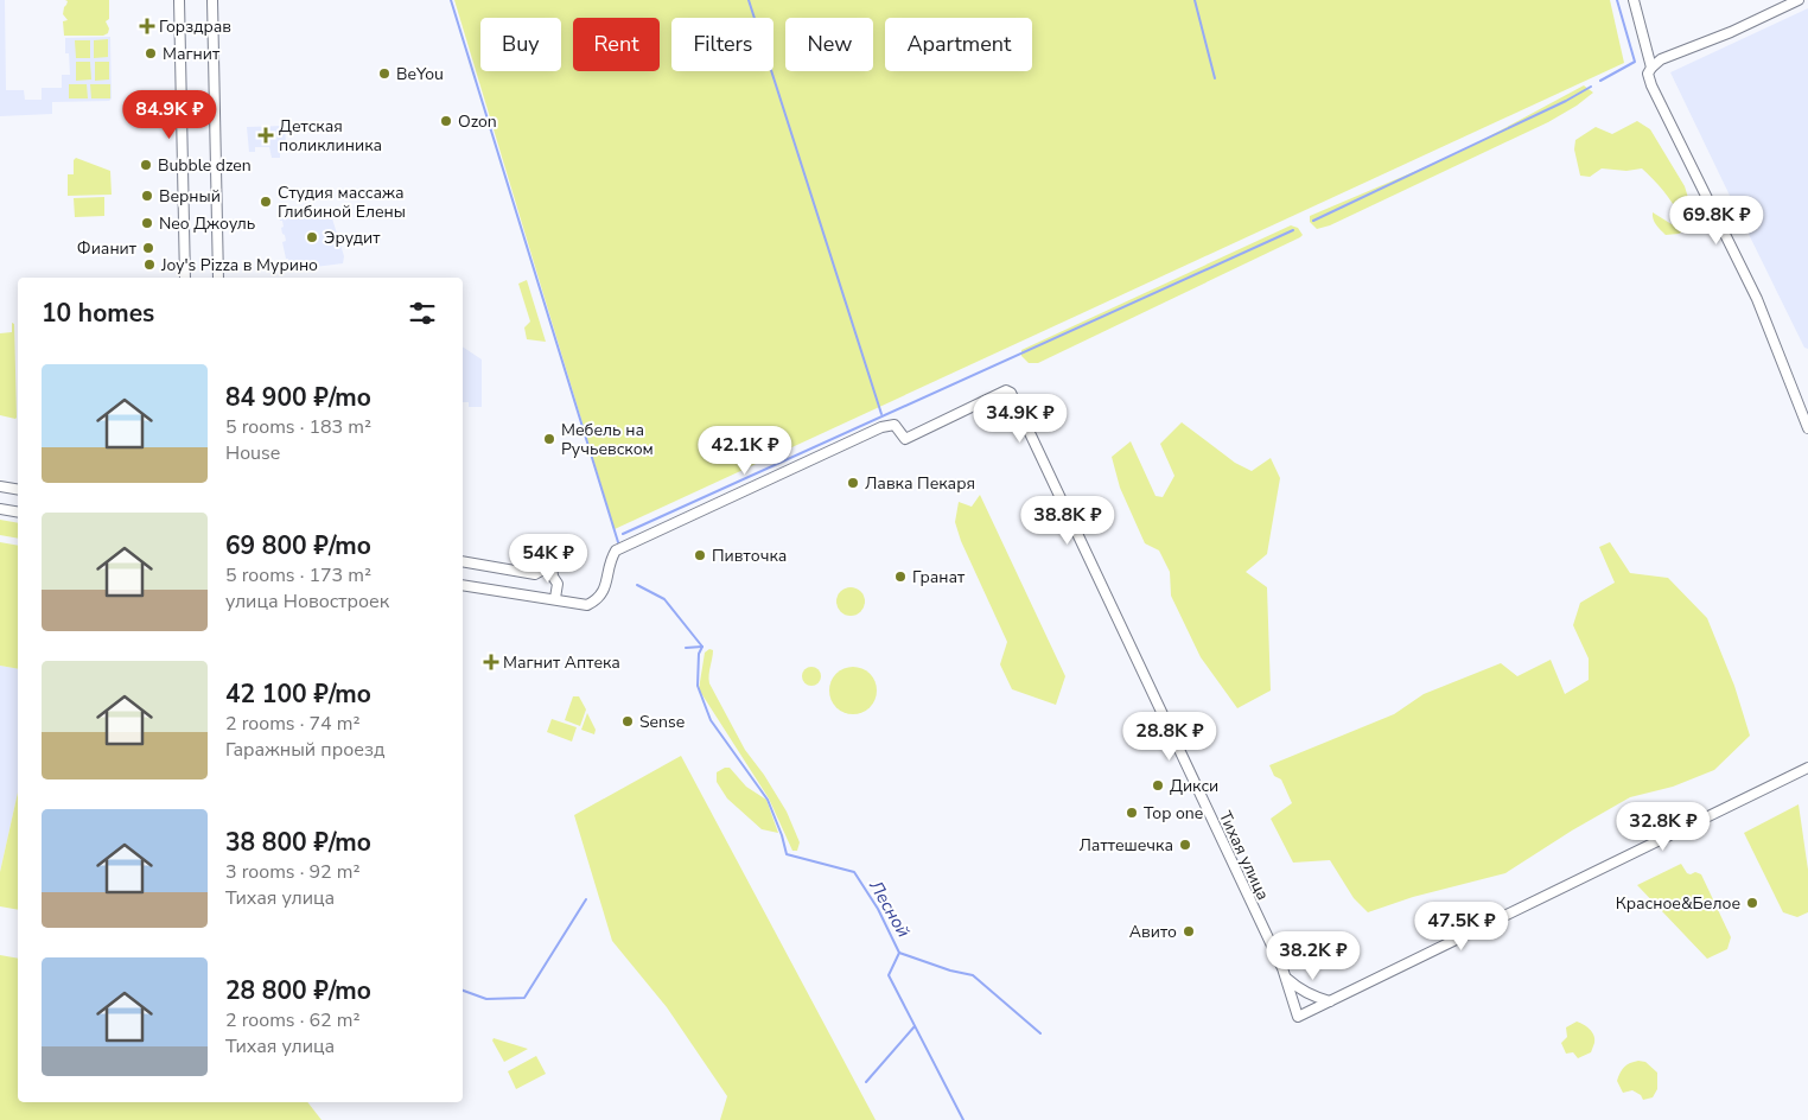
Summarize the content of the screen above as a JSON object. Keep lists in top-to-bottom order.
{
  "streets": {
    "street": ["Тихая улица"]
  },
  "water": ["Лесной"],
  "places": {
    "health": ["Горздрав", "Детская поликлиника", "Магнит Аптека"],
    "other": [
      "Магнит",
      "BeYou",
      "Ozon",
      "Bubble dzen",
      "Верный",
      "Студия массажа Глибиной Елены",
      "Neo Джоуль",
      "Эрудит",
      "Фианит",
      "Joy's Pizza в Мурино",
      "Мебель на Ручьевском",
      "Лавка Пекаря",
      "Пивточка",
      "Гранат",
      "Sense",
      "Дикси",
      "Top one",
      "Латтешечка",
      "Красное&Белое",
      "Авито"
    ]
  },
  "page": {
    "chip": [
      "Buy",
      "Rent",
      "Filters",
      "New",
      "Apartment"
    ],
    "price": [
      "84.9K ₽",
      "69.8K ₽",
      "34.9K ₽",
      "42.1K ₽",
      "38.8K ₽",
      "54K ₽",
      "28.8K ₽",
      "32.8K ₽",
      "47.5K ₽",
      "38.2K ₽"
    ],
    "heading": "10 homes",
    "list": [
      {
        "name": "84 900 ₽/mo",
        "note": "5 rooms · 183 m² · House"
      },
      {
        "name": "69 800 ₽/mo",
        "note": "5 rooms · 173 m² · улица Новостроек"
      },
      {
        "name": "42 100 ₽/mo",
        "note": "2 rooms · 74 m² · Гаражный проезд"
      },
      {
        "name": "38 800 ₽/mo",
        "note": "3 rooms · 92 m² · Тихая улица"
      },
      {
        "name": "28 800 ₽/mo",
        "note": "2 rooms · 62 m² · Тихая улица"
      }
    ]
  }
}
